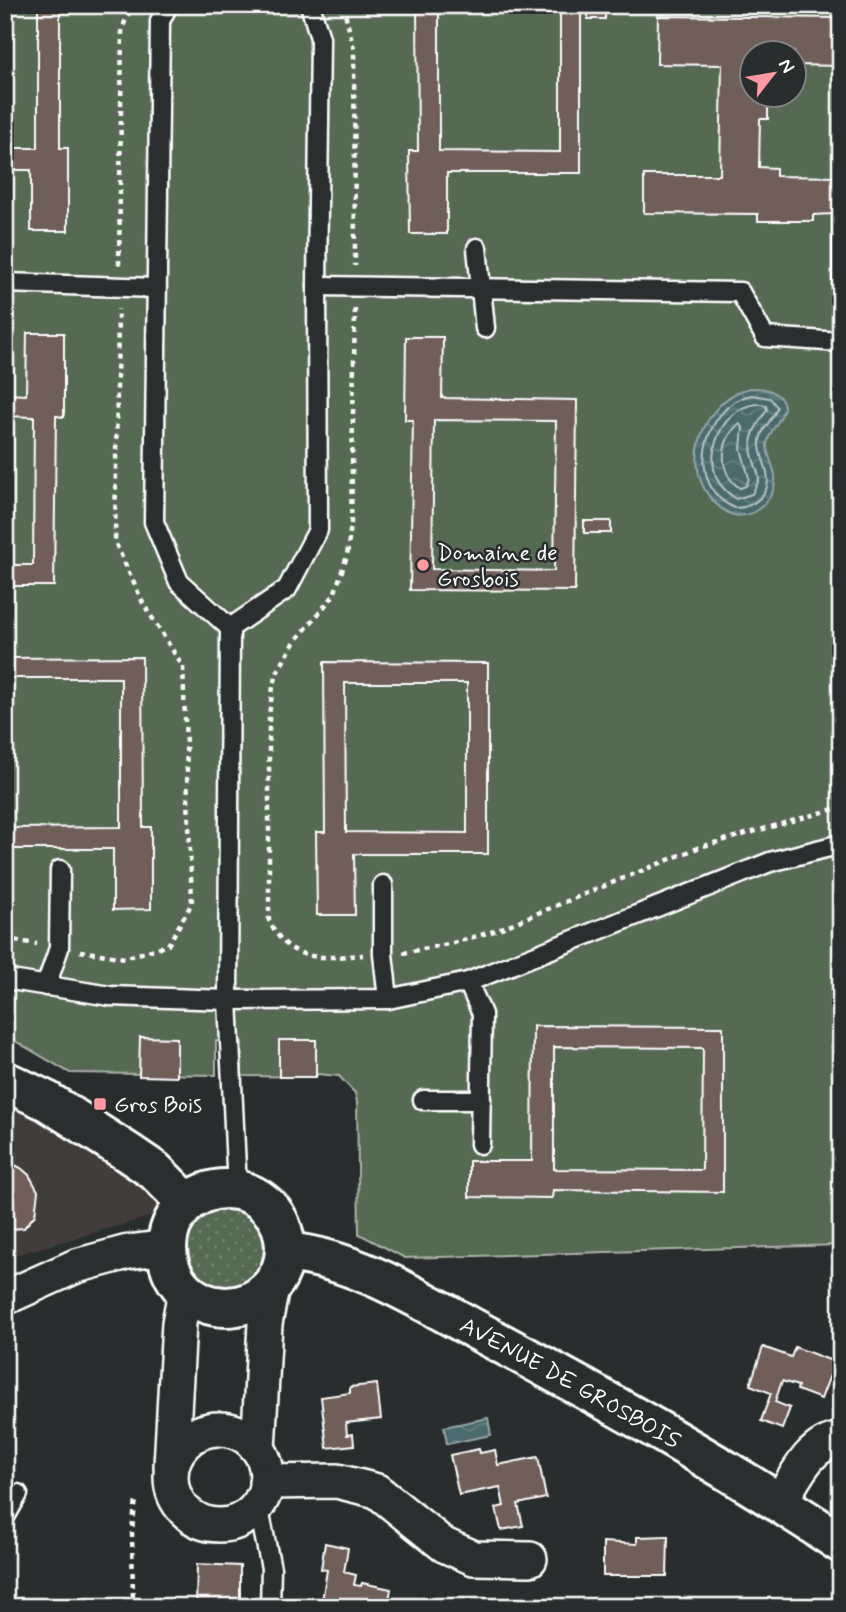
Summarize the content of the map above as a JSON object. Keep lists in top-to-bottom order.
{
  "streets": {
    "street": ["AVENUE DE GROSBOIS"]
  },
  "places": {
    "other": ["Domaine de Grosbois"],
    "transit": ["Gros Bois"]
  },
  "north": "top right"
}
